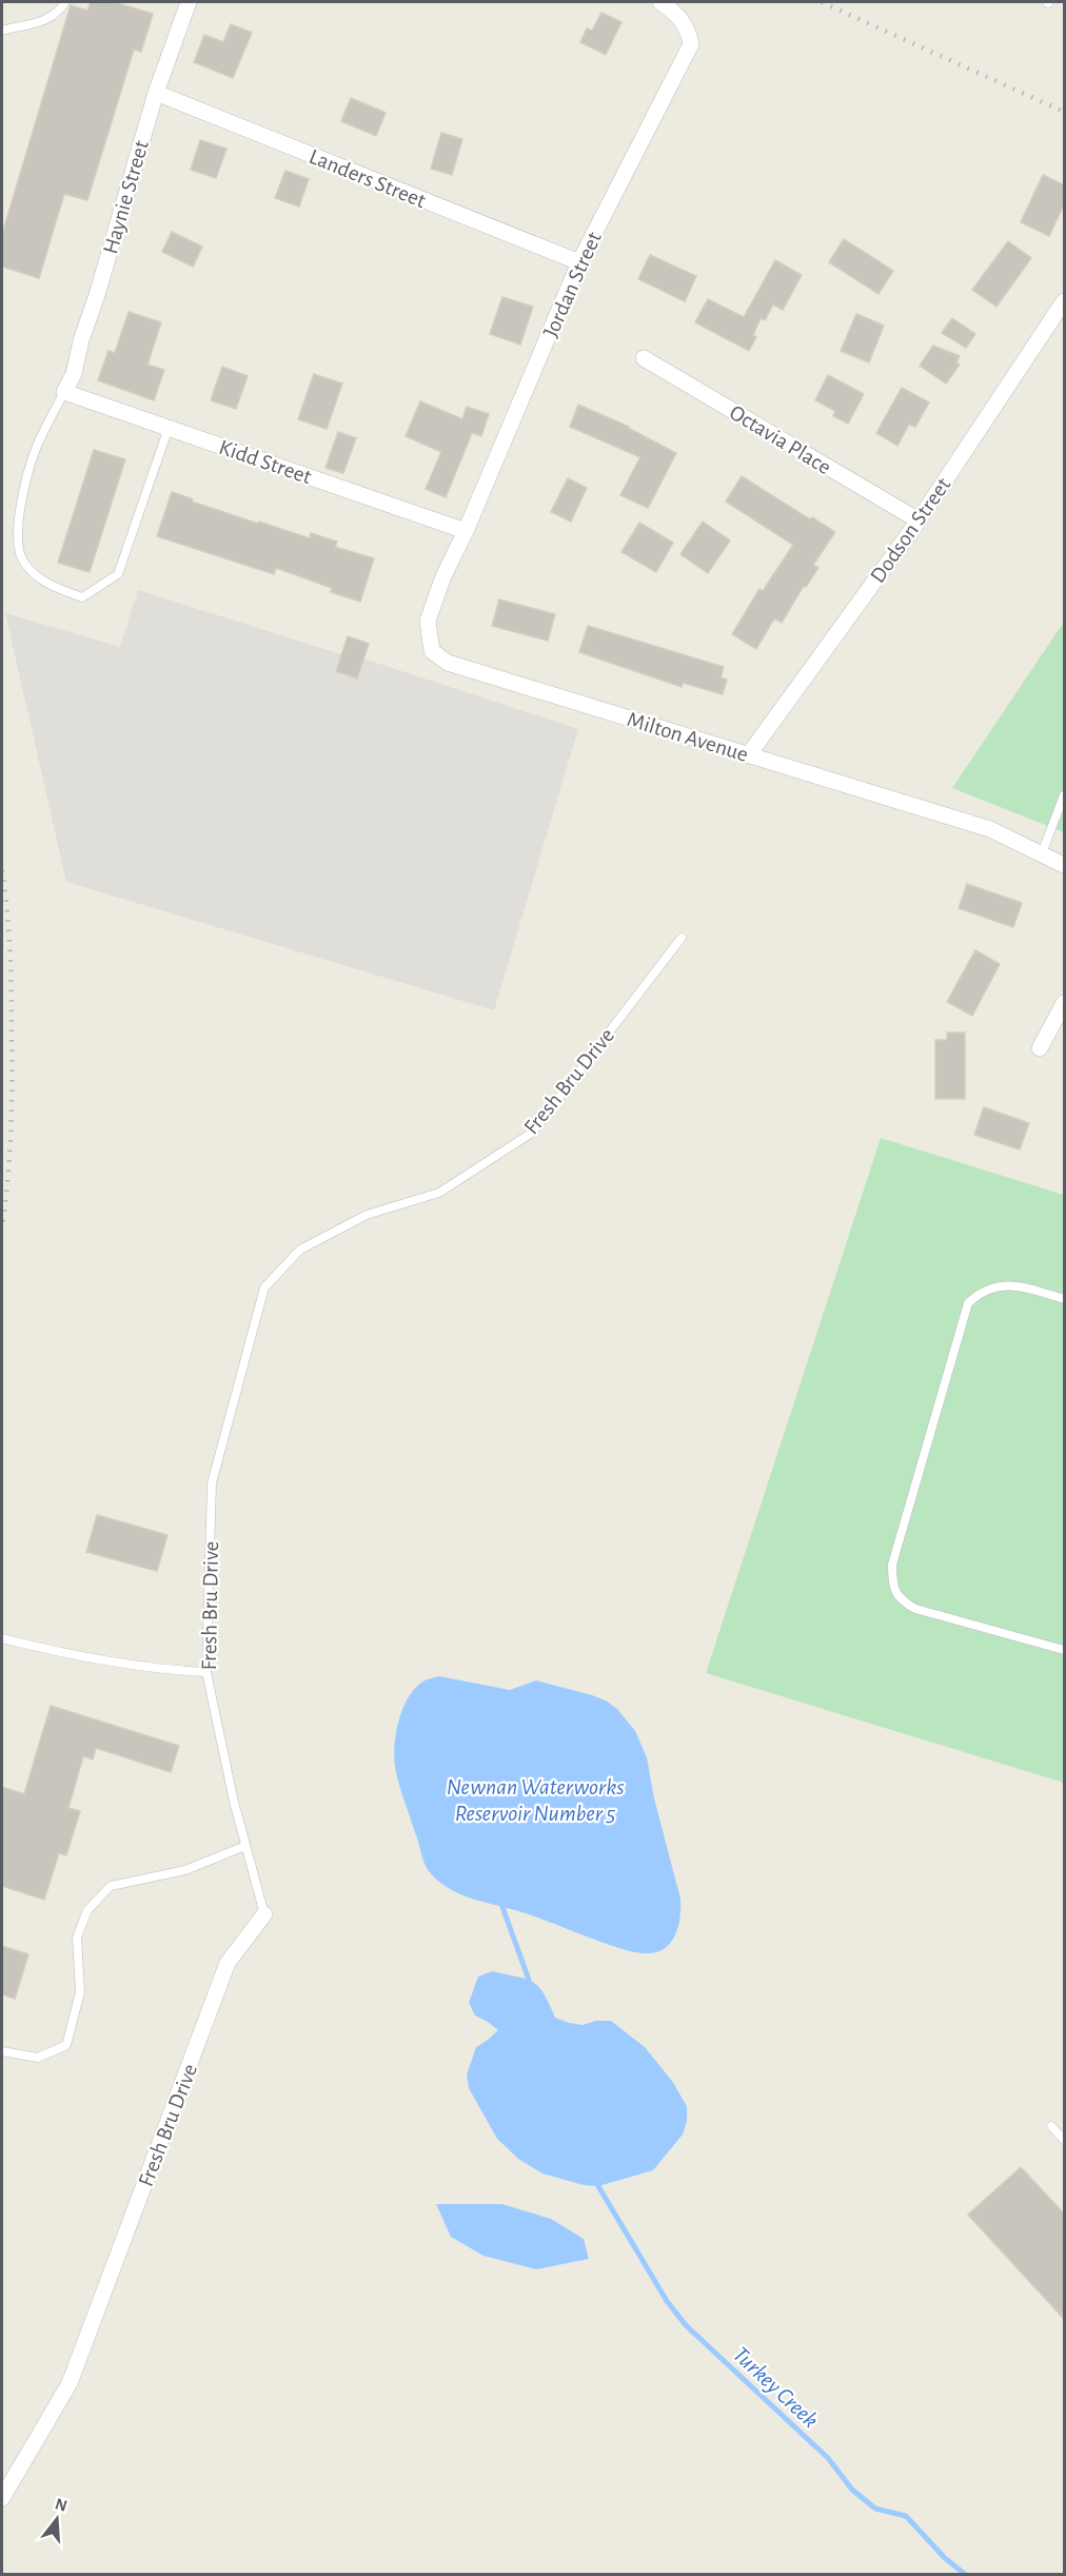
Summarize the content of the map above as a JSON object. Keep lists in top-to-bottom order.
{
  "streets": {
    "street": [
      "Landers Street",
      "Haynie Street",
      "Jordan Street",
      "Octavia Place",
      "Kidd Street",
      "Dodson Street",
      "Milton Avenue",
      "Fresh Bru Drive"
    ]
  },
  "crossings": [
    ["Landers Street", "Haynie Street"],
    ["Landers Street", "Jordan Street"],
    ["Haynie Street", "Kidd Street"],
    ["Jordan Street", "Kidd Street"],
    ["Jordan Street", "Milton Avenue"],
    ["Octavia Place", "Dodson Street"],
    ["Kidd Street", "Milton Avenue"],
    ["Dodson Street", "Milton Avenue"]
  ],
  "water": ["Newnan Waterworks Reservoir Number 5", "Turkey Creek"],
  "north": "top"
}
